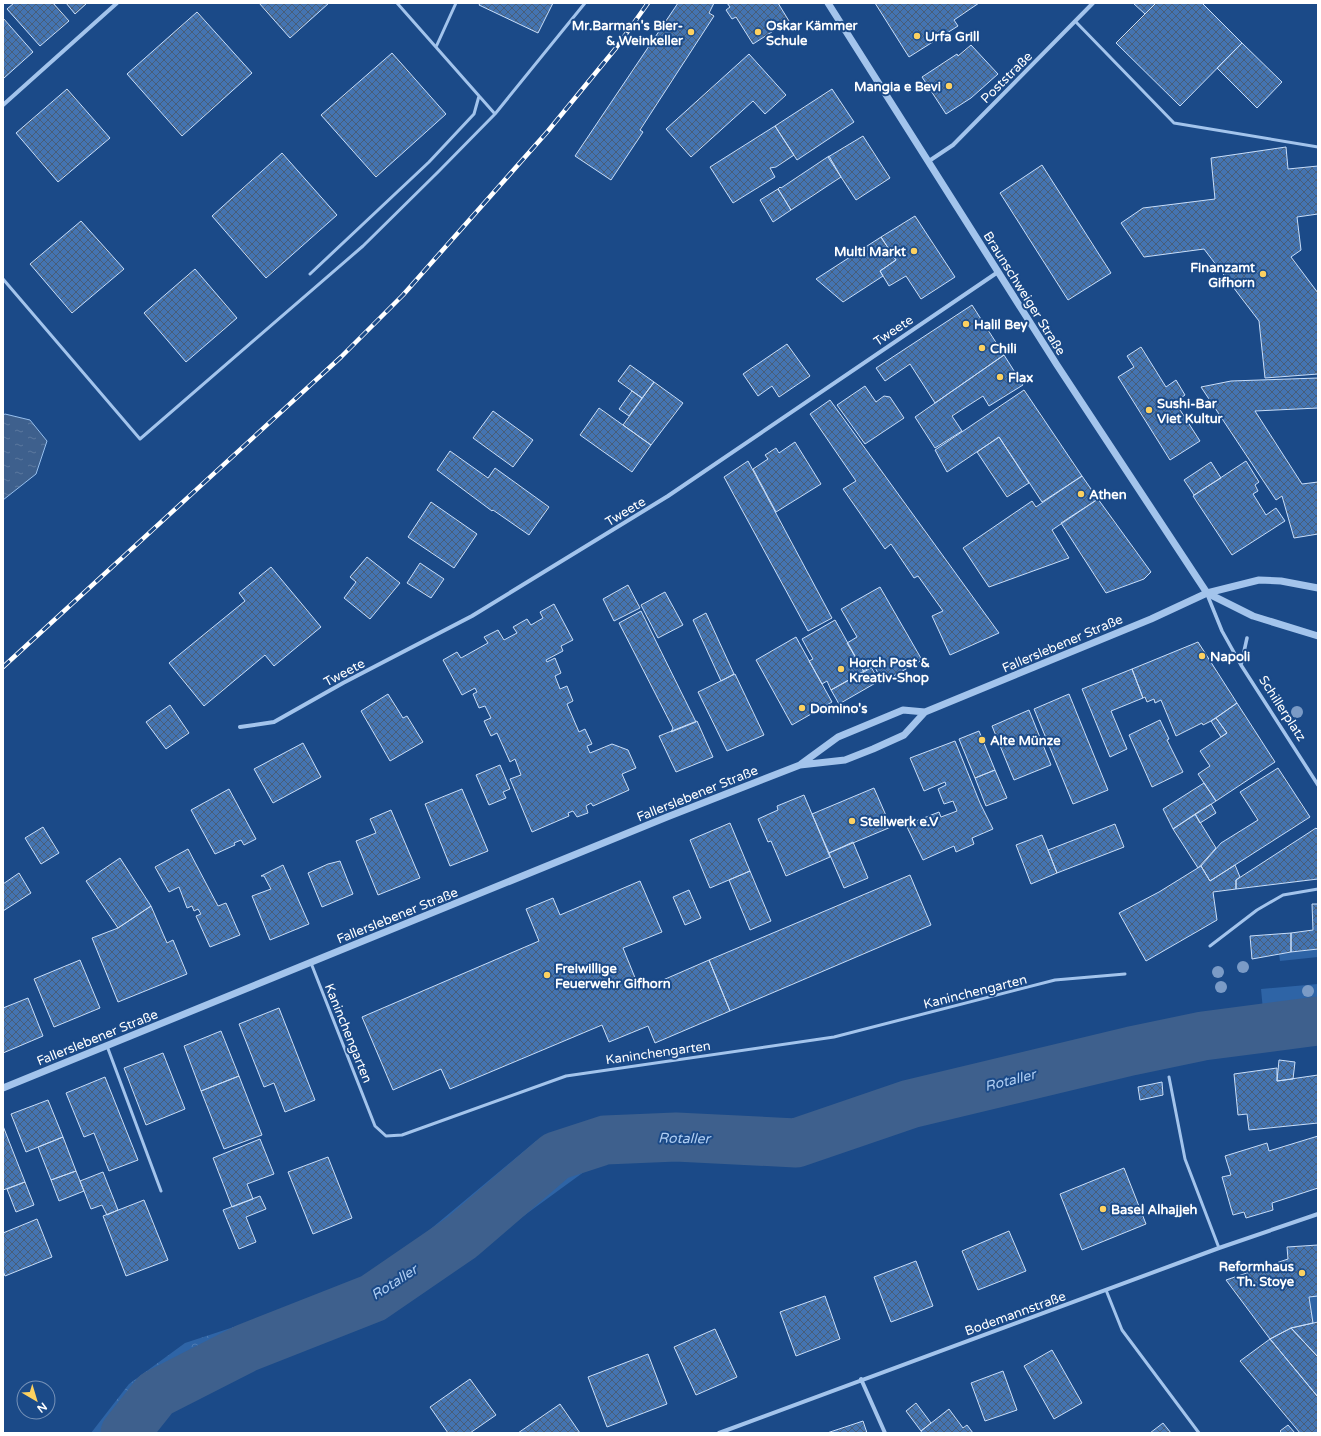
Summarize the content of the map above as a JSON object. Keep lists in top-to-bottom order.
{
  "streets": {
    "street": [
      "Poststraße",
      "Braunschweiger Straße",
      "Tweete",
      "Fallerslebener Straße",
      "Schillerplatz",
      "Bodemannstraße"
    ],
    "lane": ["Kaninchengarten"]
  },
  "crossings": [
    ["Poststraße", "Braunschweiger Straße"],
    ["Braunschweiger Straße", "Tweete"],
    ["Braunschweiger Straße", "Fallerslebener Straße"],
    ["Braunschweiger Straße", "Schillerplatz"],
    ["Fallerslebener Straße", "Schillerplatz"],
    ["Fallerslebener Straße", "Kaninchengarten"]
  ],
  "water": ["Rotaller"],
  "places": [
    "Mr.Barman's Bier- & Weinkeller",
    "Oskar Kämmer Schule",
    "Urfa Grill",
    "Mangia e Bevi",
    "Multi Markt",
    "Finanzamt Gifhorn",
    "Halil Bey",
    "Chili",
    "Flax",
    "Sushi-Bar Viet Kultur",
    "Athen",
    "Napoli",
    "Horch Post & Kreativ-Shop",
    "Domino's",
    "Alte Münze",
    "Stellwerk e.V",
    "Freiwillige Feuerwehr Gifhorn",
    "Basel Alhajjeh",
    "Reformhaus Th. Stoye"
  ],
  "north": "bottom right"
}
